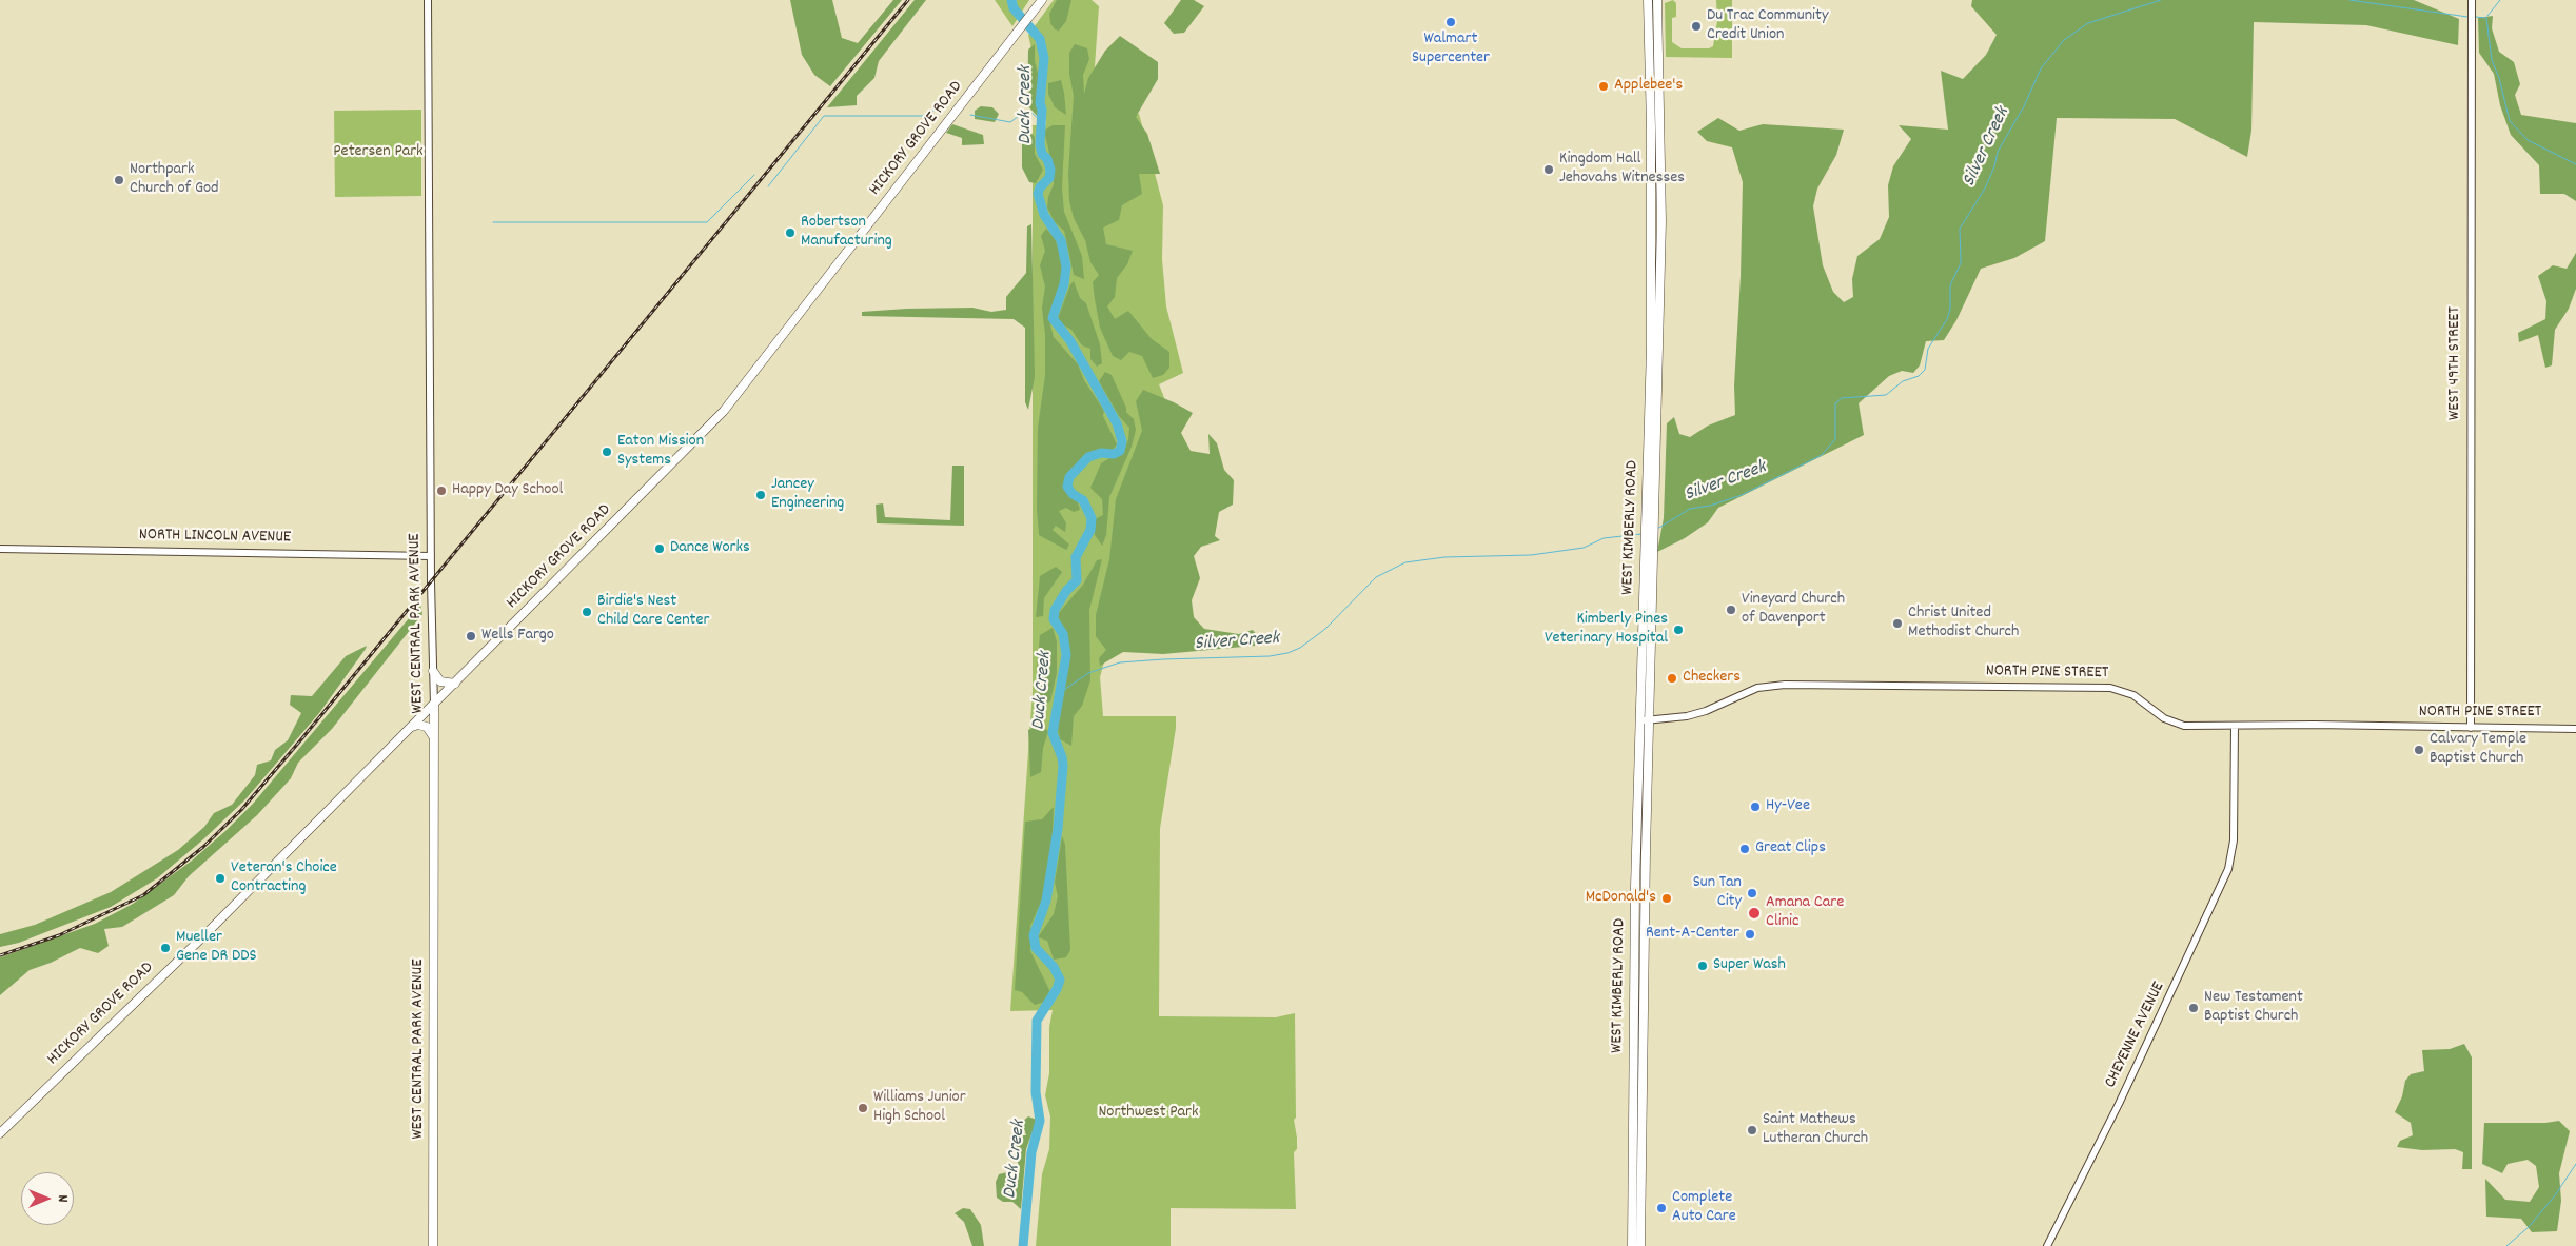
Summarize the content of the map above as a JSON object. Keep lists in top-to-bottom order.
{
  "streets": {
    "main road": ["HICKORY GROVE ROAD", "WEST KIMBERLY ROAD", "WEST CENTRAL PARK AVENUE"],
    "street": [
      "WEST 49TH STREET",
      "NORTH LINCOLN AVENUE",
      "NORTH PINE STREET",
      "CHEYENNE AVENUE"
    ]
  },
  "crossings": [
    ["HICKORY GROVE ROAD", "WEST CENTRAL PARK AVENUE"],
    ["WEST 49TH STREET", "NORTH PINE STREET"],
    ["WEST KIMBERLY ROAD", "NORTH PINE STREET"],
    ["NORTH LINCOLN AVENUE", "WEST CENTRAL PARK AVENUE"],
    ["NORTH PINE STREET", "CHEYENNE AVENUE"]
  ],
  "water": ["Duck Creek", "Silver Creek"],
  "parks": ["Petersen Park", "Northwest Park"],
  "places": [
    "Walmart Supercenter",
    "Du Trac Community Credit Union",
    "Applebee's",
    "Kingdom Hall Jehovahs Witnesses",
    "Northpark Church of God",
    "Robertson Manufacturing",
    "Eaton Mission Systems",
    "Happy Day School",
    "Jancey Engineering",
    "Dance Works",
    "Vineyard Church of Davenport",
    "Birdie's Nest Child Care Center",
    "Christ United Methodist Church",
    "Kimberly Pines Veterinary Hospital",
    "Wells Fargo",
    "Checkers",
    "Calvary Temple Baptist Church",
    "Hy-Vee",
    "Great Clips",
    "Veteran's Choice Contracting",
    "Sun Tan City",
    "McDonald's",
    "Amana Care Clinic",
    "Rent-A-Center",
    "Mueller Gene DR DDS",
    "Super Wash",
    "New Testament Baptist Church",
    "Williams Junior High School",
    "Saint Mathews Lutheran Church",
    "Complete Auto Care"
  ],
  "north": "right"
}
